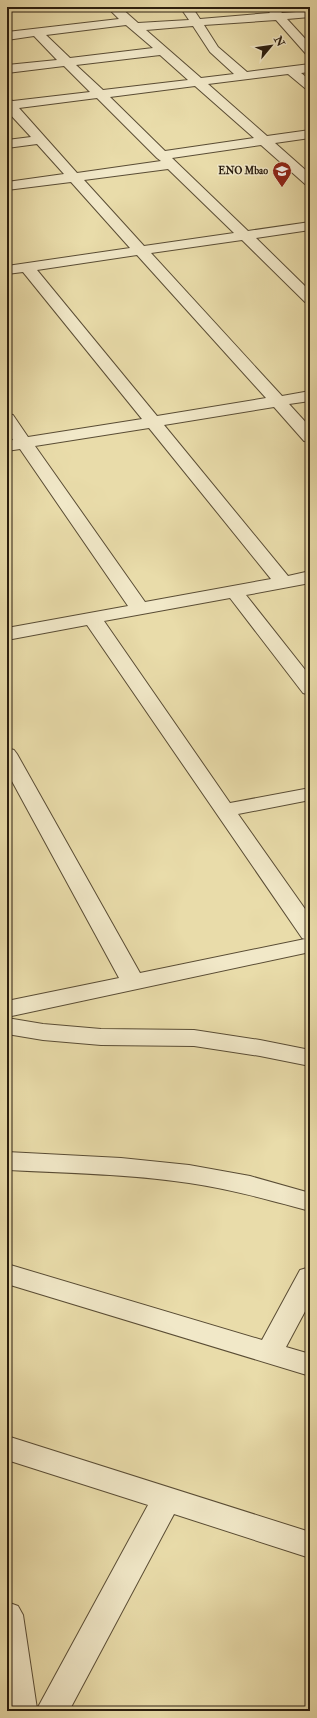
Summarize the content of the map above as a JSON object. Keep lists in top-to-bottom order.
{
  "places": {
    "school or university": ["ENO Mbao"]
  },
  "north": "top right"
}
